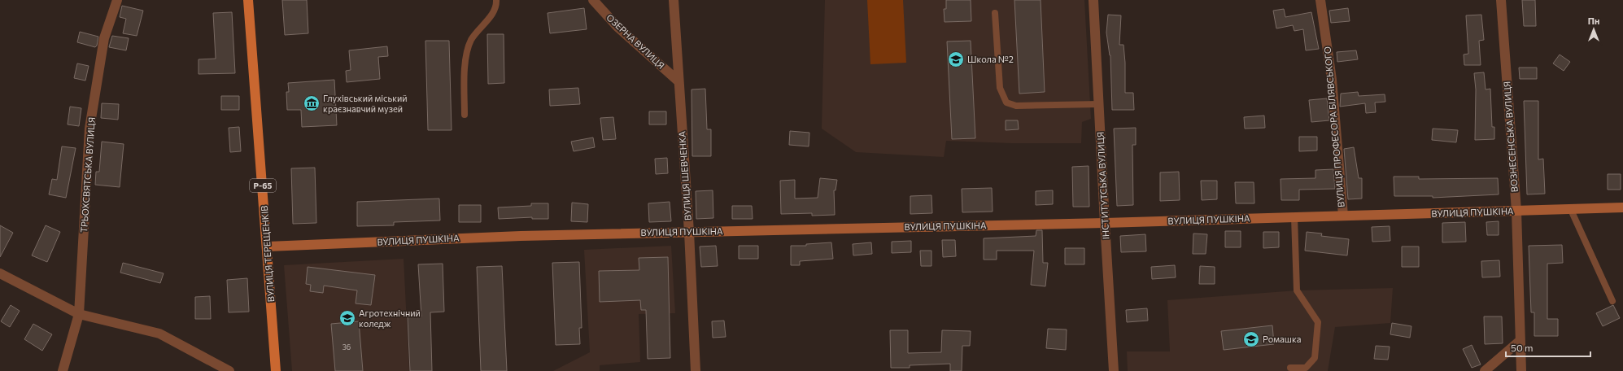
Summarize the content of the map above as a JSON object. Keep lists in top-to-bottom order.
{
  "streets": {
    "main road": ["Р-65", "ВУЛИЦЯ ТЕРЕЩЕНКІВ"],
    "street": [
      "ОЗЕРНА ВУЛИЦЯ",
      "ВУЛИЦЯ ПРОФЕСОРА БІЛЯВСЬКОГО",
      "ВОЗНЕСЕНСЬКА ВУЛИЦЯ",
      "ТРЬОХСВЯТСЬКА ВУЛИЦЯ",
      "ВУЛИЦЯ ШЕВЧЕНКА",
      "ІНСТИТУТСЬКА ВУЛИЦЯ",
      "ВУЛИЦЯ ПУШКІНА"
    ]
  },
  "crossings": [
    ["ОЗЕРНА ВУЛИЦЯ", "ВУЛИЦЯ ШЕВЧЕНКА"],
    ["ВУЛИЦЯ ПРОФЕСОРА БІЛЯВСЬКОГО", "ВУЛИЦЯ ПУШКІНА"],
    ["ВОЗНЕСЕНСЬКА ВУЛИЦЯ", "ВУЛИЦЯ ПУШКІНА"],
    ["ВУЛИЦЯ ШЕВЧЕНКА", "ВУЛИЦЯ ПУШКІНА"],
    ["ІНСТИТУТСЬКА ВУЛИЦЯ", "ВУЛИЦЯ ПУШКІНА"],
    ["ВУЛИЦЯ ПУШКІНА", "ВУЛИЦЯ ТЕРЕЩЕНКІВ"]
  ],
  "places": {
    "school or university": ["Школа №2", "Агротехнічний коледж", "Ромашка"],
    "museum": ["Глухівський міський краєзнавчий музей"]
  },
  "house_numbers": ["36"],
  "scale_bar": "50 m",
  "north": "top"
}
